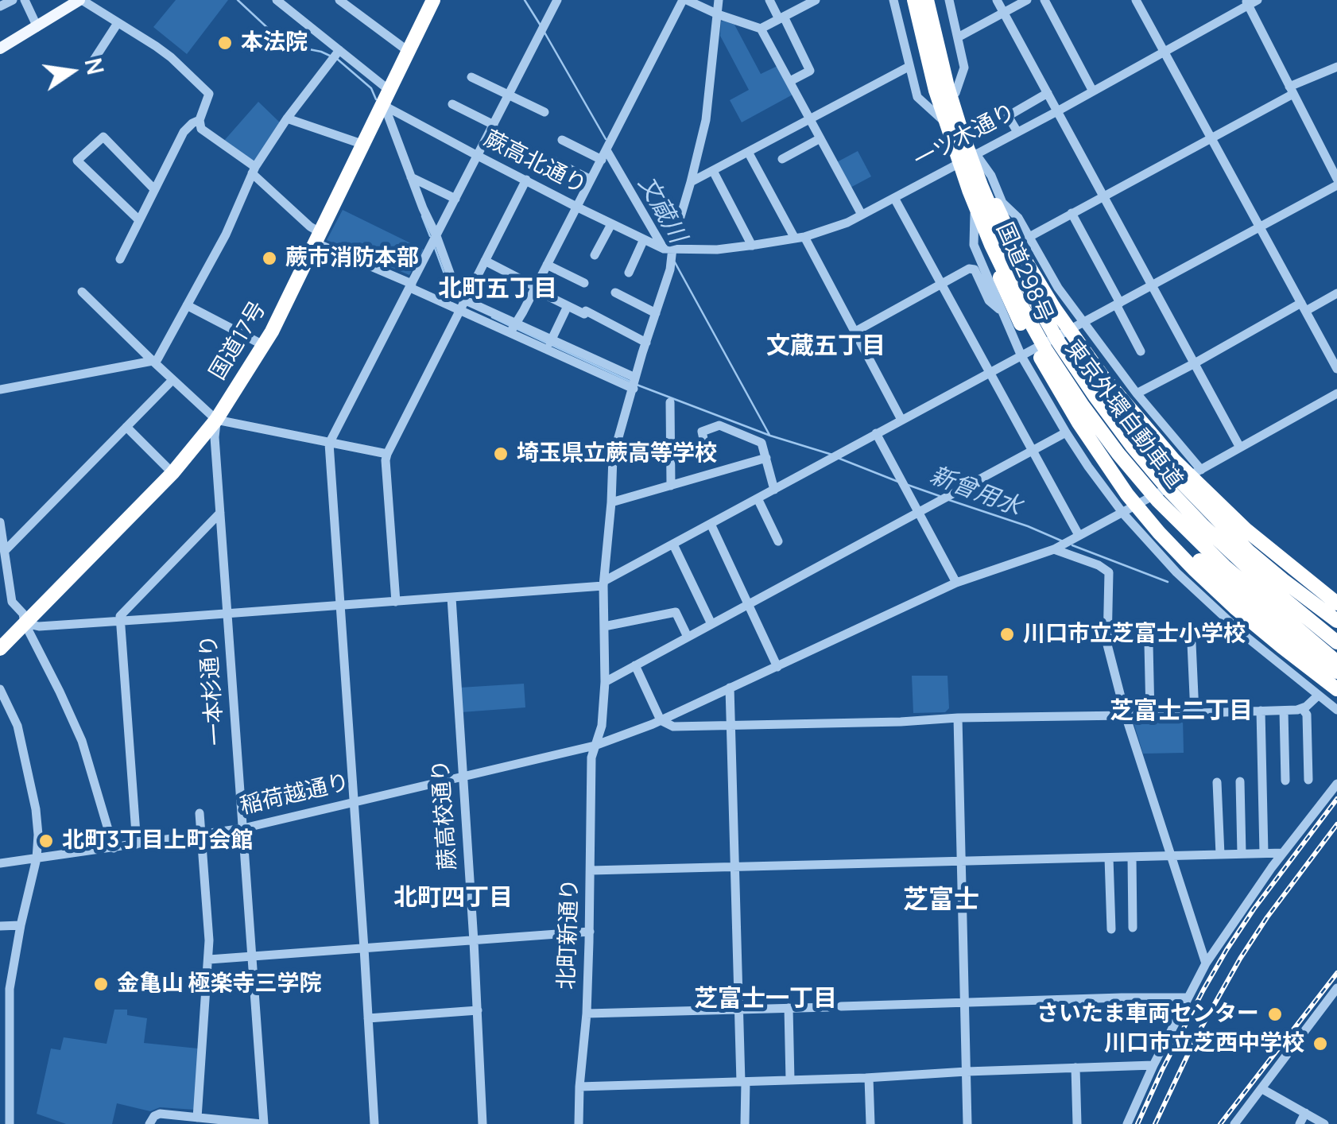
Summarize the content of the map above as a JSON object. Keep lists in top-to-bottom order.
{
  "streets": {
    "highway": ["国道298号", "国道17号", "東京外環自動車道"],
    "street": [
      "一ツ木通り",
      "蕨高北通り",
      "一本杉通り",
      "稲荷越通り",
      "蕨高校通り",
      "北町新通り"
    ]
  },
  "crossings": [
    ["一ツ木通り", "蕨高北通り"],
    ["一ツ木通り", "国道298号"],
    ["一ツ木通り", "北町新通り"],
    ["蕨高北通り", "国道17号"],
    ["蕨高北通り", "北町新通り"],
    ["国道298号", "東京外環自動車道"],
    ["国道17号", "一本杉通り"],
    ["一本杉通り", "稲荷越通り"],
    ["稲荷越通り", "蕨高校通り"],
    ["稲荷越通り", "北町新通り"]
  ],
  "districts": [
    "北町五丁目",
    "文蔵五丁目",
    "芝富士二丁目",
    "北町四丁目",
    "芝富士",
    "芝富士一丁目"
  ],
  "water": ["文蔵川", "新曾用水"],
  "places": [
    "本法院",
    "蕨市消防本部",
    "埼玉県立蕨高等学校",
    "川口市立芝富士小学校",
    "北町3丁目上町会館",
    "金亀山 極楽寺三学院",
    "さいたま車両センター",
    "川口市立芝西中学校"
  ],
  "north": "right"
}
